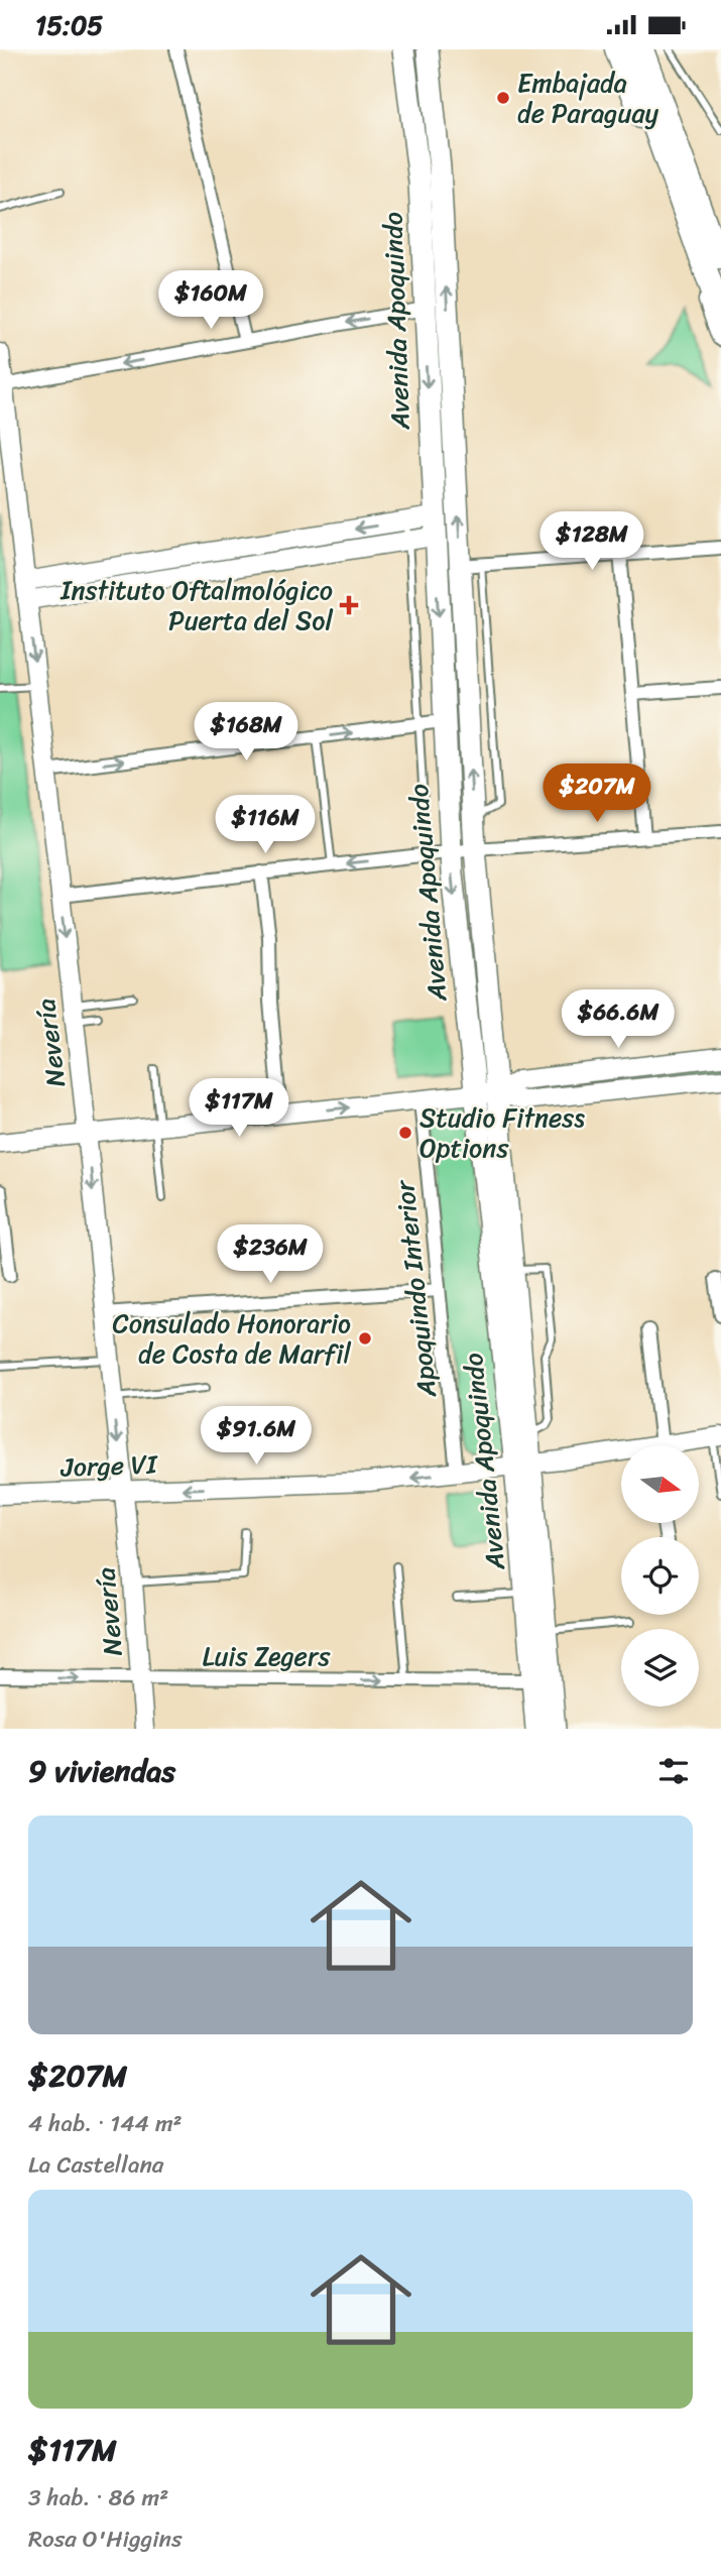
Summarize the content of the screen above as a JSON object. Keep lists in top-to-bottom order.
{
  "streets": {
    "main road": ["Avenida Apoquindo"],
    "street": [
      "Nevería",
      "Apoquindo Interior",
      "Jorge VI",
      "Luis Zegers"
    ]
  },
  "crossings": [
    ["Avenida Apoquindo", "Jorge VI"],
    ["Avenida Apoquindo", "Luis Zegers"],
    ["Nevería", "Jorge VI"],
    ["Nevería", "Luis Zegers"],
    ["Apoquindo Interior", "Jorge VI"]
  ],
  "one_way": ["Jorge VI", "Luis Zegers"],
  "places": {
    "other": ["Embajada de Paraguay", "Studio Fitness Options", "Consulado Honorario de Costa de Marfil"],
    "health": ["Instituto Oftalmológico Puerta del Sol"]
  },
  "north": "right",
  "page": {
    "status": "15:05",
    "price": [
      "$160M",
      "$128M",
      "$168M",
      "$207M",
      "$116M",
      "$66.6M",
      "$117M",
      "$236M",
      "$91.6M"
    ],
    "heading": "9 viviendas",
    "list": [
      {
        "name": "$207M",
        "note": "4 hab. · 144 m² · La Castellana"
      },
      {
        "name": "$117M",
        "note": "3 hab. · 86 m² · Rosa O'Higgins"
      }
    ]
  }
}
